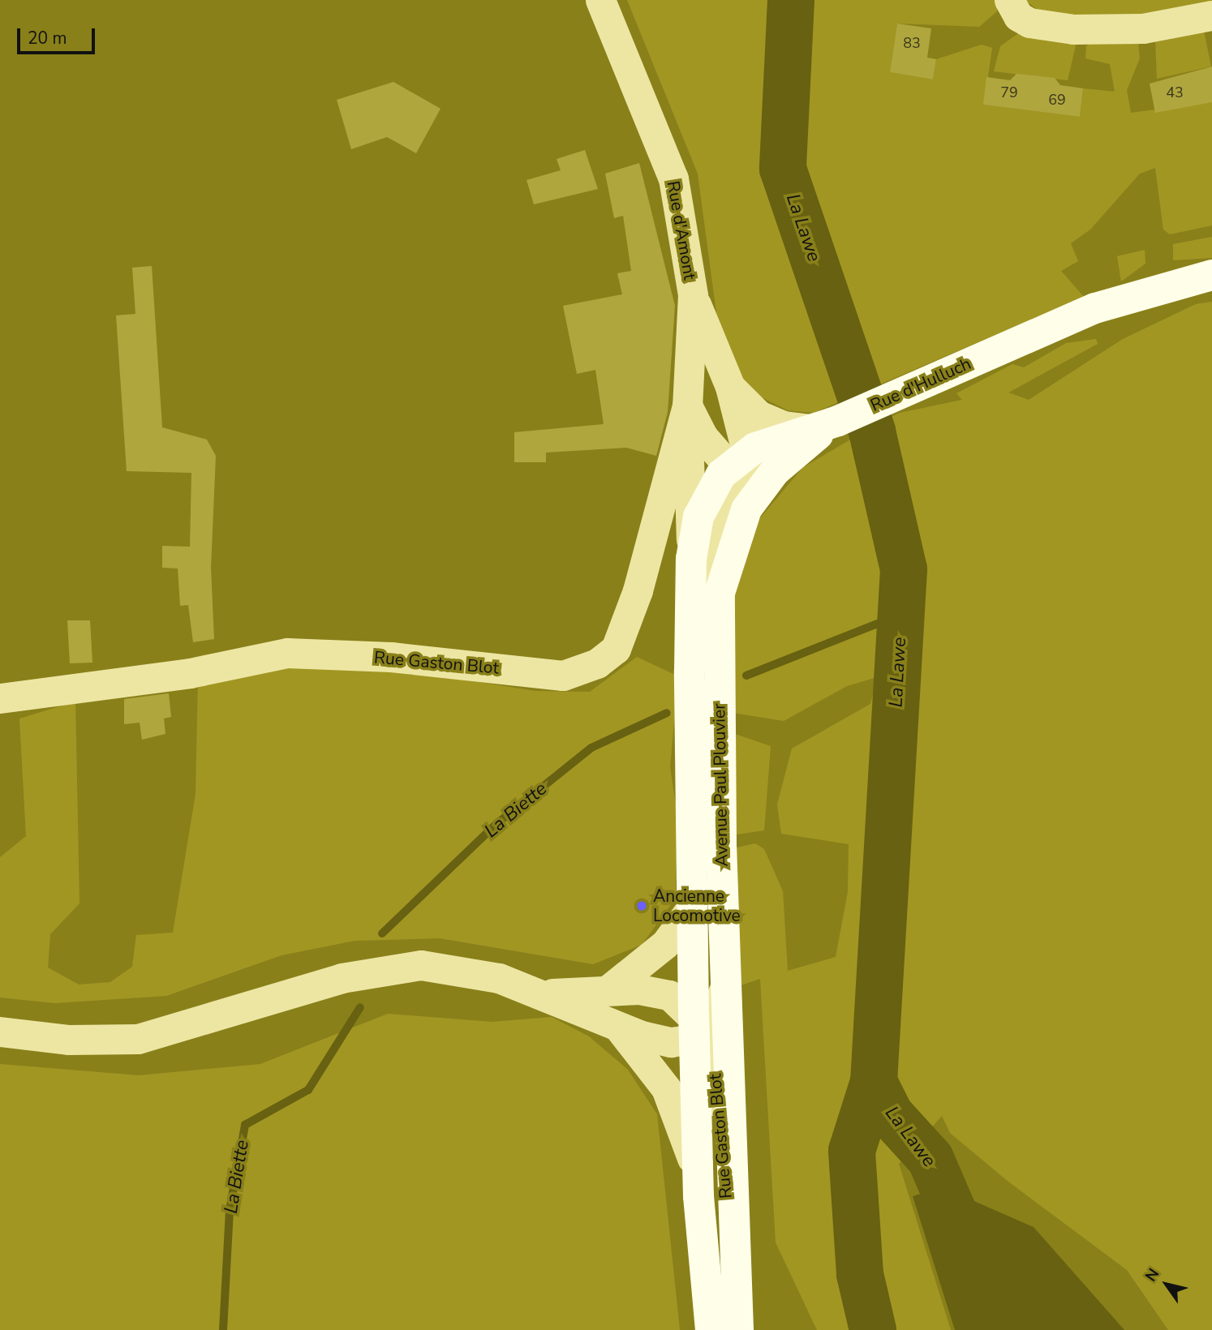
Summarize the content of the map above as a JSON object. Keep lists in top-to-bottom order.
{
  "streets": {
    "main road": ["Rue d'Hulluch", "Avenue Paul Plouvier"],
    "street": ["Rue d'Amont", "Rue Gaston Blot"]
  },
  "crossings": [
    ["Rue d'Amont", "Rue Gaston Blot"],
    ["Rue d'Hulluch", "Avenue Paul Plouvier"],
    ["Rue Gaston Blot", "Avenue Paul Plouvier"]
  ],
  "water": ["La Lawe", "La Biette"],
  "places": ["Ancienne Locomotive"],
  "house_numbers": [
    "83",
    "79",
    "43",
    "69"
  ],
  "scale_bar": "20 m",
  "north": "top left"
}
